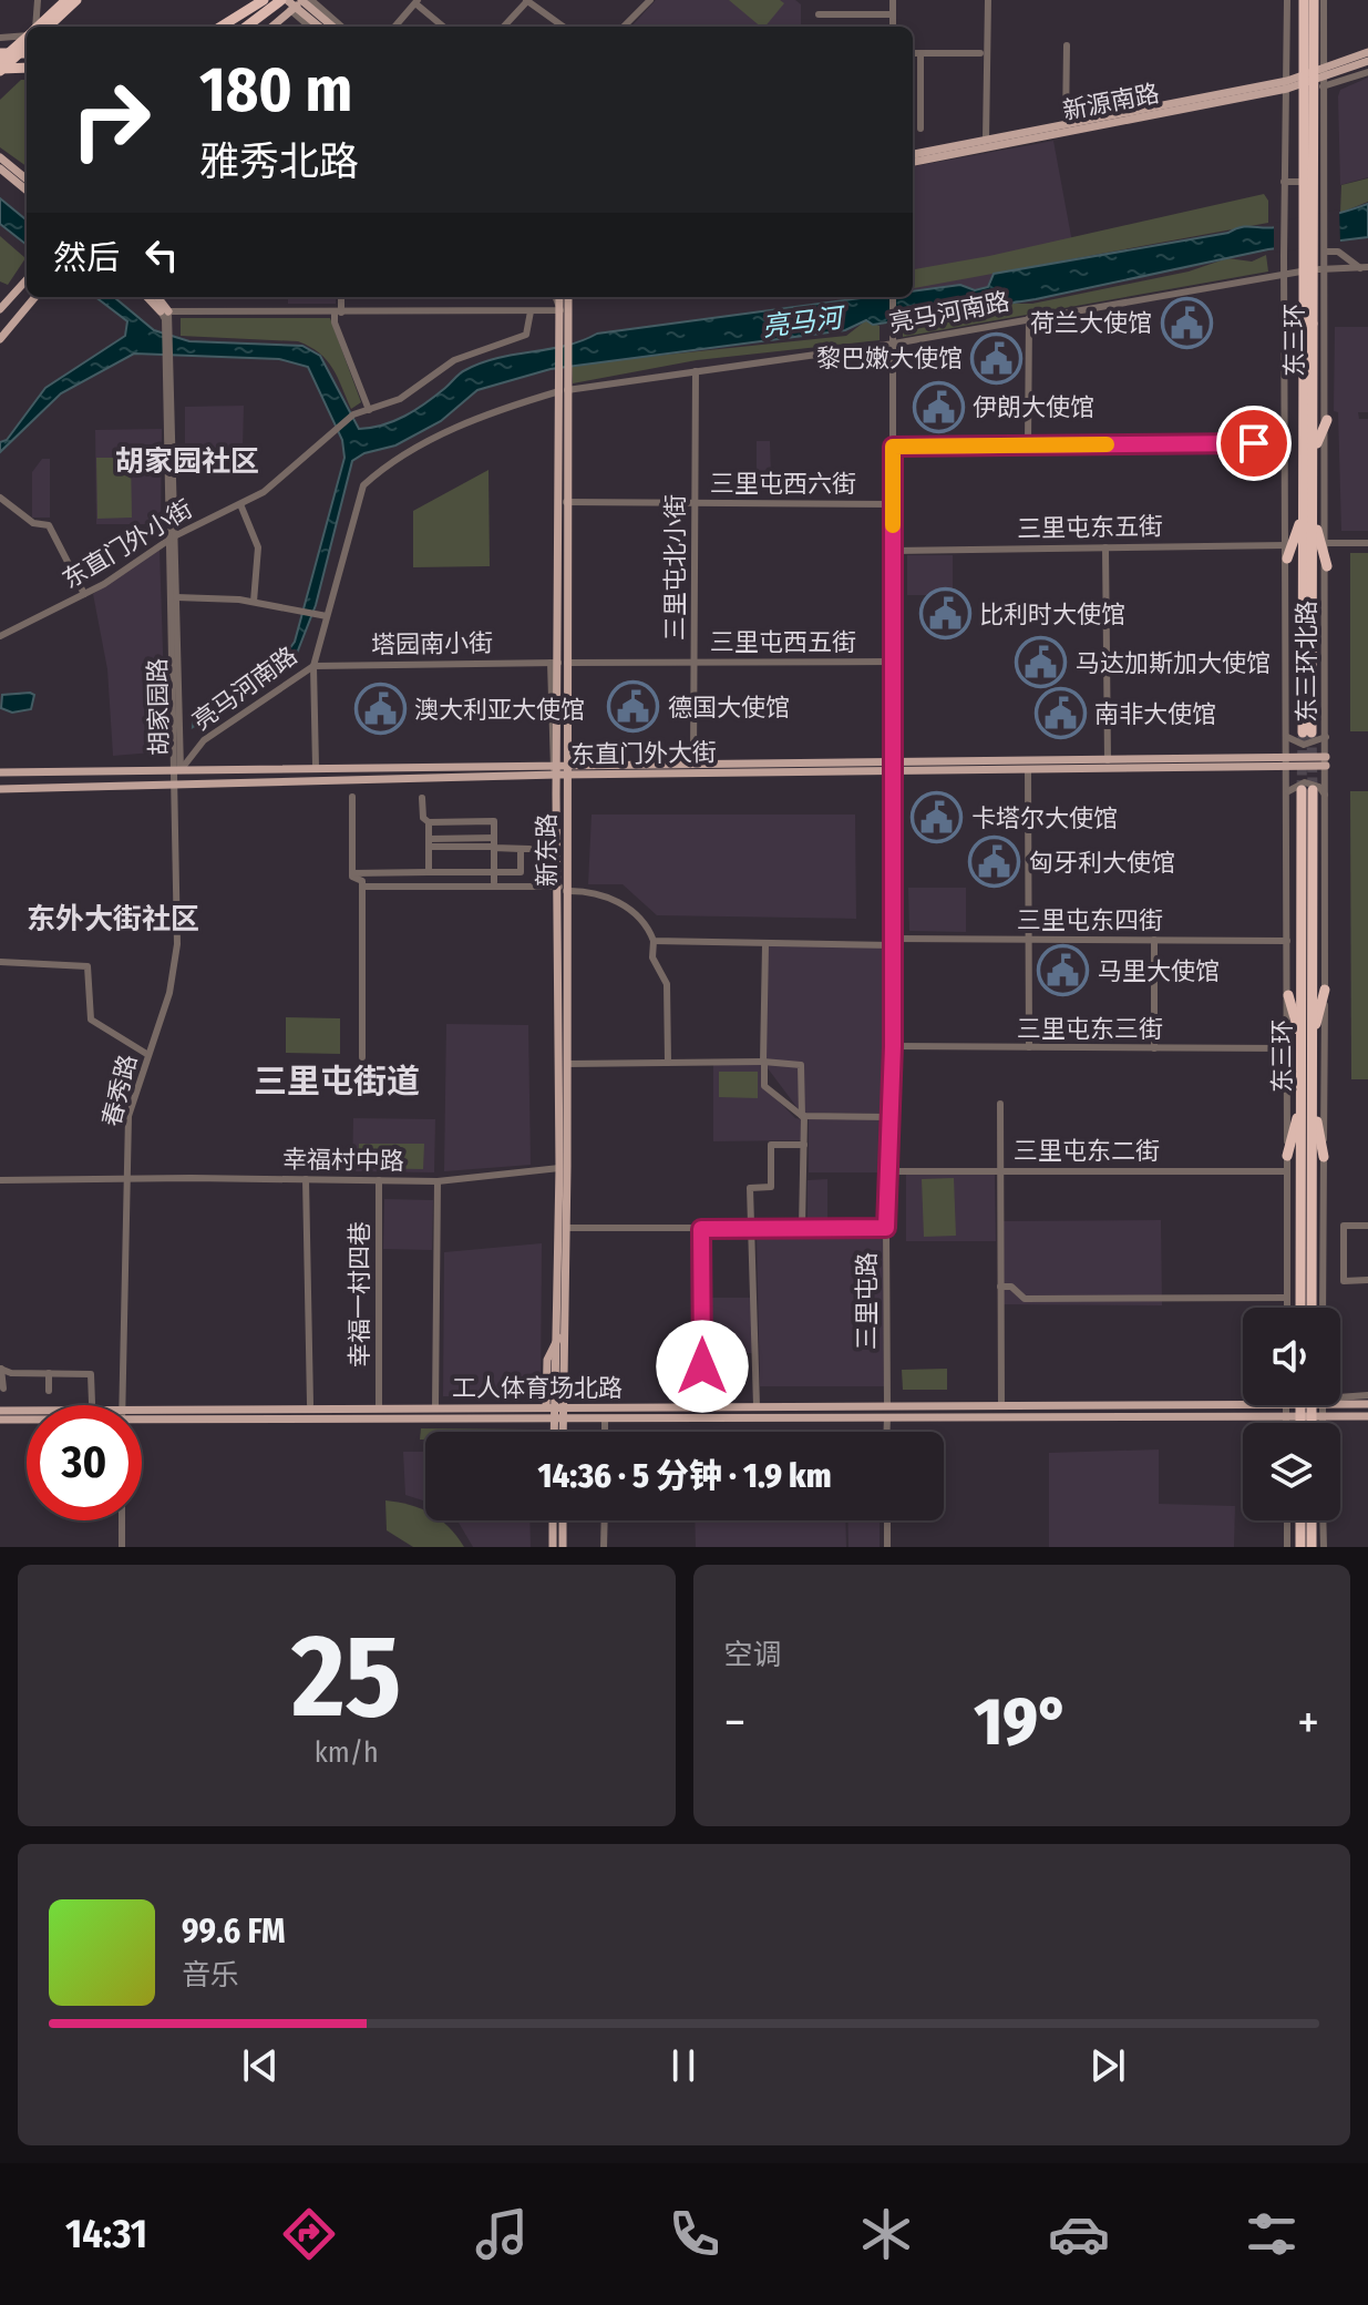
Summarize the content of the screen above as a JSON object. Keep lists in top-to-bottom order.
{
  "streets": {
    "highway": ["东三环"],
    "main road": [
      "新源南路",
      "东直门外大街",
      "新东路",
      "工人体育场北路"
    ],
    "street": [
      "亮马河南路",
      "三里屯西六街",
      "三里屯东五街",
      "东直门外小街",
      "三里屯北小街",
      "三里屯西五街",
      "塔园南小街",
      "东三环北路",
      "胡家园路",
      "三里屯东四街",
      "三里屯东三街",
      "春秀路",
      "三里屯东二街",
      "幸福村中路",
      "幸福一村四巷",
      "三里屯路"
    ]
  },
  "crossings": [
    ["新源南路", "东三环北路"],
    ["亮马河南路", "三里屯北小街"],
    ["亮马河南路", "塔园南小街"],
    ["亮马河南路", "东三环北路"],
    ["亮马河南路", "胡家园路"],
    ["亮马河南路", "东直门外大街"],
    ["亮马河南路", "新东路"],
    ["亮马河南路", "三里屯路"],
    ["三里屯西六街", "三里屯北小街"],
    ["三里屯西六街", "新东路"],
    ["三里屯西六街", "三里屯路"],
    ["三里屯东五街", "东三环北路"],
    ["三里屯东五街", "三里屯路"],
    ["东直门外小街", "胡家园路"],
    ["三里屯北小街", "三里屯西五街"],
    ["三里屯北小街", "东直门外大街"],
    ["三里屯西五街", "塔园南小街"],
    ["三里屯西五街", "新东路"],
    ["三里屯西五街", "三里屯路"],
    ["塔园南小街", "新东路"],
    ["东三环北路", "东直门外大街"],
    ["东三环北路", "三里屯东四街"],
    ["东三环北路", "三里屯东三街"],
    ["东三环北路", "三里屯东二街"],
    ["胡家园路", "东直门外大街"],
    ["胡家园路", "春秀路"],
    ["东直门外大街", "新东路"],
    ["东直门外大街", "春秀路"],
    ["东直门外大街", "三里屯路"],
    ["新东路", "幸福村中路"],
    ["新东路", "工人体育场北路"],
    ["三里屯东四街", "三里屯路"],
    ["三里屯东三街", "三里屯路"],
    ["春秀路", "幸福村中路"],
    ["三里屯东二街", "三里屯路"],
    ["幸福村中路", "幸福一村四巷"],
    ["幸福一村四巷", "工人体育场北路"],
    ["三里屯路", "工人体育场北路"]
  ],
  "districts": ["胡家园社区", "东外大街社区", "三里屯街道"],
  "water": ["亮马河"],
  "places": {
    "public building": [
      "荷兰大使馆",
      "黎巴嫩大使馆",
      "伊朗大使馆",
      "比利时大使馆",
      "马达加斯加大使馆",
      "德国大使馆",
      "澳大利亚大使馆",
      "南非大使馆",
      "卡塔尔大使馆",
      "匈牙利大使馆",
      "马里大使馆"
    ]
  },
  "page": {
    "turn": ["180 m", "雅秀北路"],
    "then": "然后",
    "limit": "30",
    "trip": "14:36 · 5 分钟 · 1.9 km",
    "tile": [
      ["25", "km/h"],
      "空调"
    ],
    "heat": ["−", "19°", "+"],
    "song": ["99.6 FM", "音乐"],
    "tabs": "14:31"
  }
}
